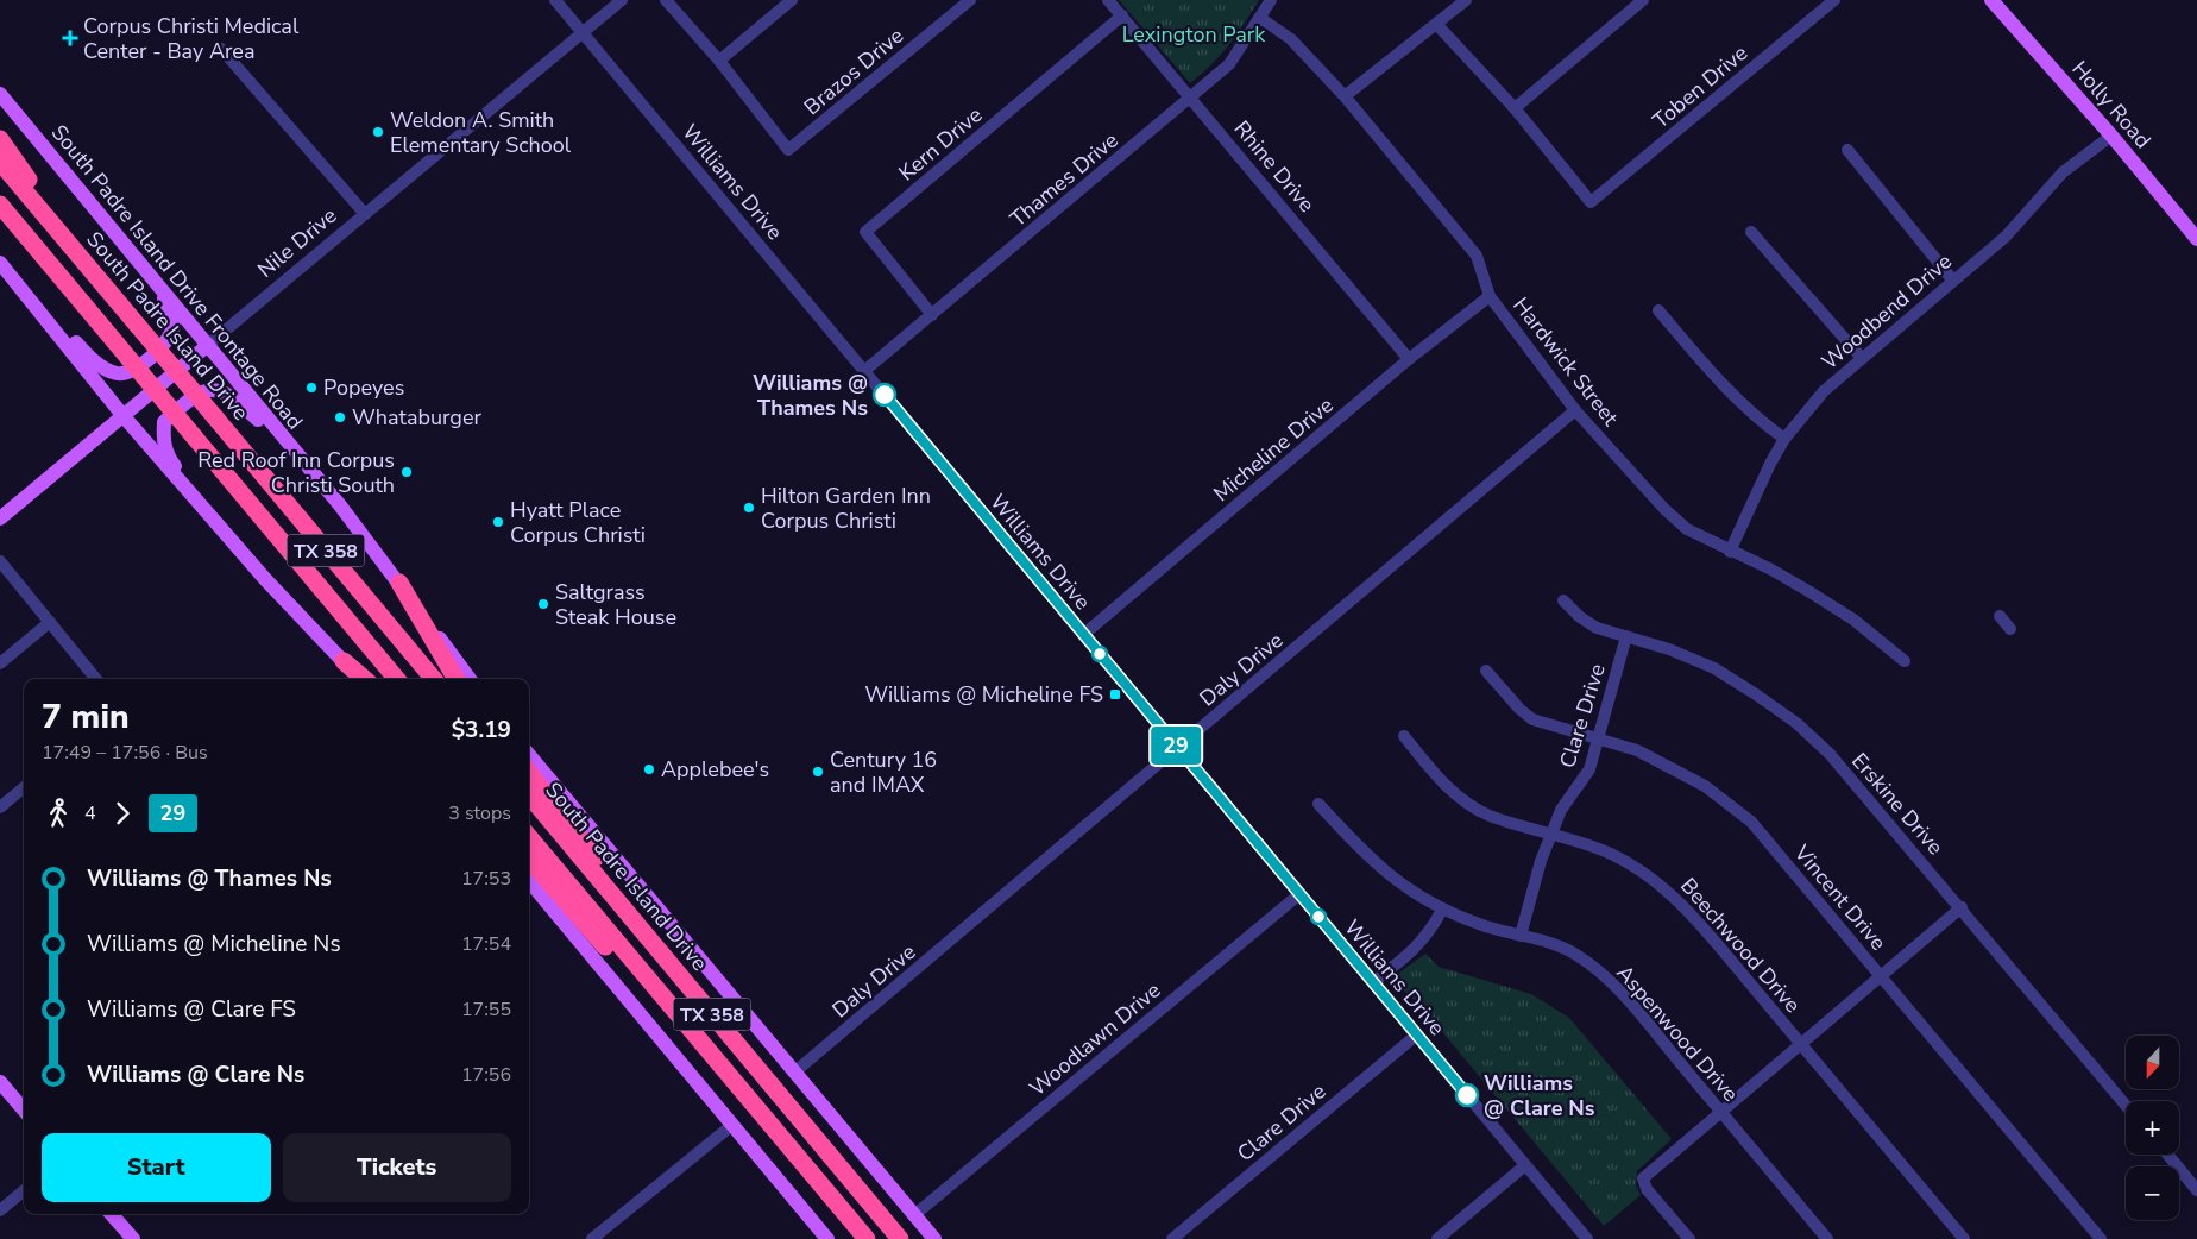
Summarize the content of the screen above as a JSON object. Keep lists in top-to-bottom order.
{
  "streets": {
    "highway": ["South Padre Island Drive", "TX 358"],
    "main road": ["Holly Road", "Nile Drive", "South Padre Island Drive Frontage Road"],
    "street": [
      "Brazos Drive",
      "Toben Drive",
      "Kern Drive",
      "Rhine Drive",
      "Thames Drive",
      "Williams Drive",
      "Woodbend Drive",
      "Hardwick Street",
      "Micheline Drive",
      "Daly Drive",
      "Clare Drive",
      "Erskine Drive",
      "Vincent Drive",
      "Beechwood Drive",
      "Aspenwood Drive",
      "Woodlawn Drive"
    ]
  },
  "crossings": [
    ["Holly Road", "Woodbend Drive"],
    ["Kern Drive", "Rhine Drive"],
    ["Kern Drive", "Thames Drive"],
    ["Rhine Drive", "Thames Drive"],
    ["Rhine Drive", "Micheline Drive"],
    ["Thames Drive", "Williams Drive"],
    ["Thames Drive", "Hardwick Street"],
    ["Williams Drive", "Nile Drive"],
    ["Williams Drive", "Micheline Drive"],
    ["Williams Drive", "Daly Drive"],
    ["Williams Drive", "Clare Drive"],
    ["Williams Drive", "Woodlawn Drive"],
    ["Nile Drive", "South Padre Island Drive Frontage Road"],
    ["Woodbend Drive", "Hardwick Street"],
    ["Hardwick Street", "Micheline Drive"],
    ["Hardwick Street", "Daly Drive"],
    ["Clare Drive", "Erskine Drive"],
    ["Clare Drive", "Vincent Drive"],
    ["Clare Drive", "Beechwood Drive"],
    ["Clare Drive", "Aspenwood Drive"]
  ],
  "parks": ["Lexington Park"],
  "places": {
    "health": ["Corpus Christi Medical Center - Bay Area"],
    "other": [
      "Weldon A. Smith Elementary School",
      "Popeyes",
      "Williams @ Thames Ns",
      "Whataburger",
      "Red Roof Inn Corpus Christi South",
      "Hilton Garden Inn Corpus Christi",
      "Hyatt Place Corpus Christi",
      "Saltgrass Steak House",
      "Applebee's",
      "Century 16 and IMAX",
      "Williams @ Clare Ns"
    ],
    "transit": ["Williams @ Micheline FS"]
  },
  "lines": ["bus line 29"],
  "north": "bottom",
  "page": {
    "on_map": "29",
    "heading": ["7 min", "17:49 – 17:56 · Bus", "$3.19"],
    "legs": ["4", "29", "3 stops"],
    "list": [
      {
        "name": "Williams @ Thames Ns",
        "value": "17:53"
      },
      {
        "name": "Williams @ Micheline Ns",
        "value": "17:54"
      },
      {
        "name": "Williams @ Clare FS",
        "value": "17:55"
      },
      {
        "name": "Williams @ Clare Ns",
        "value": "17:56"
      }
    ],
    "map_buttons": ["+", "−"],
    "buttons": ["Start", "Tickets"]
  }
}
